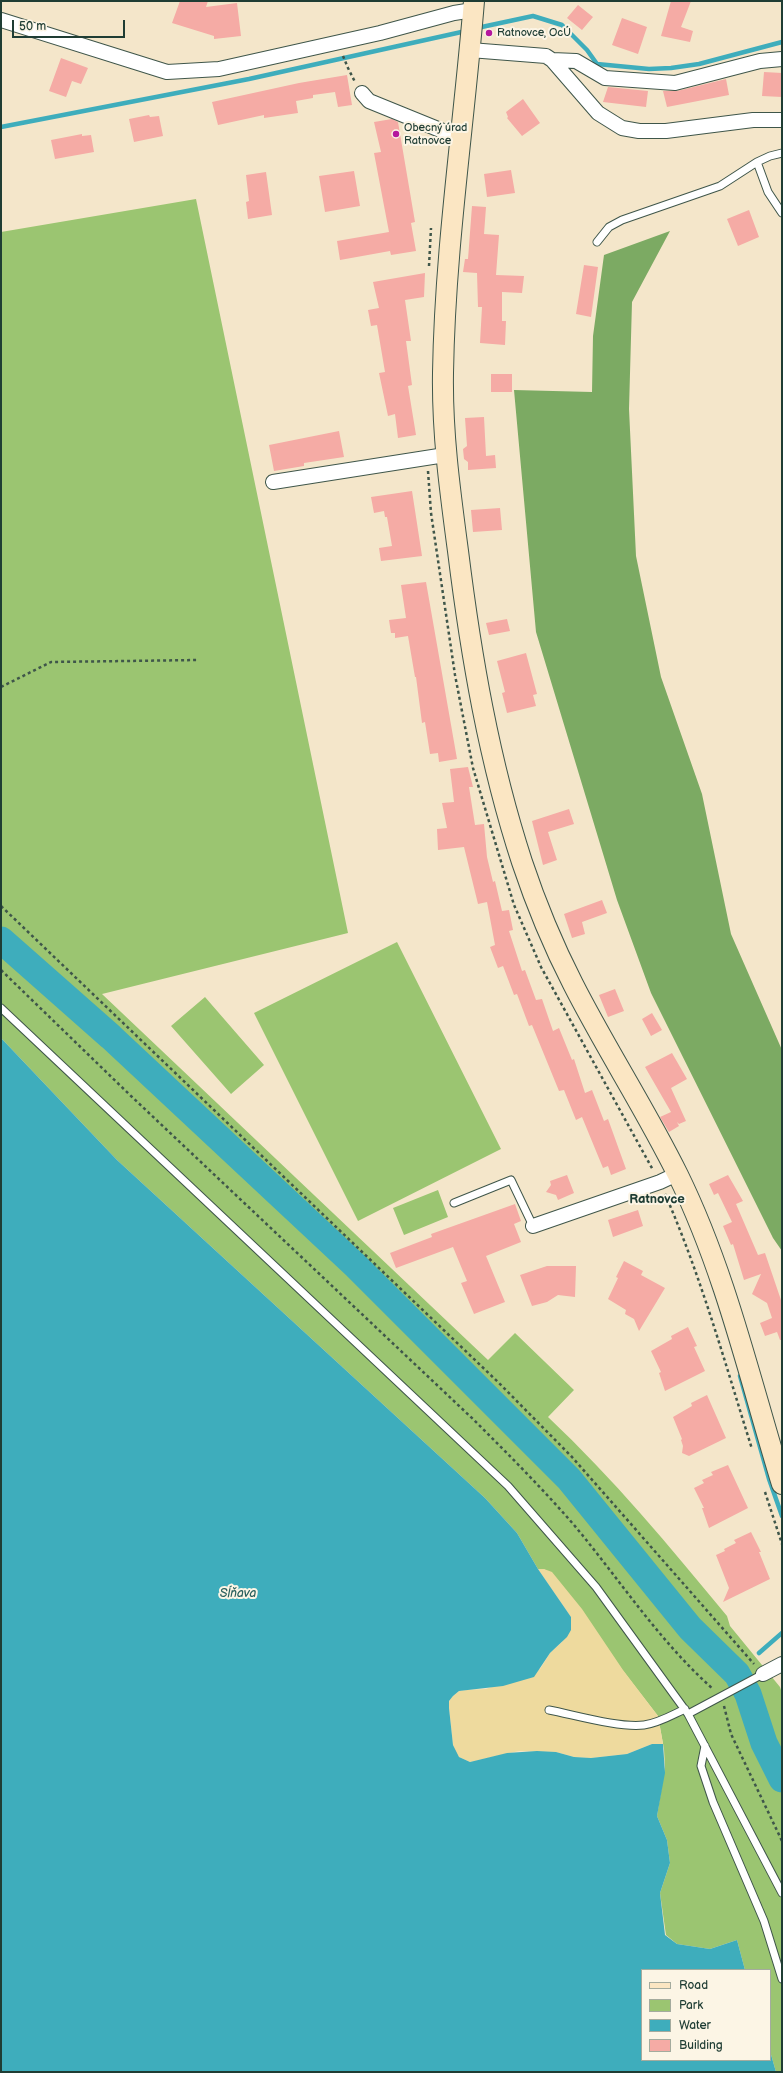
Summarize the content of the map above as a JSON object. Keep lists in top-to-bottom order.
{
  "districts": ["Ratnovce"],
  "water": ["Sĺňava"],
  "places": ["Ratnovce, OcÚ", "Obecný úrad Ratnovce"],
  "legend": [
    "Road",
    "Park",
    "Water",
    "Building"
  ],
  "scale_bar": "50 m"
}
